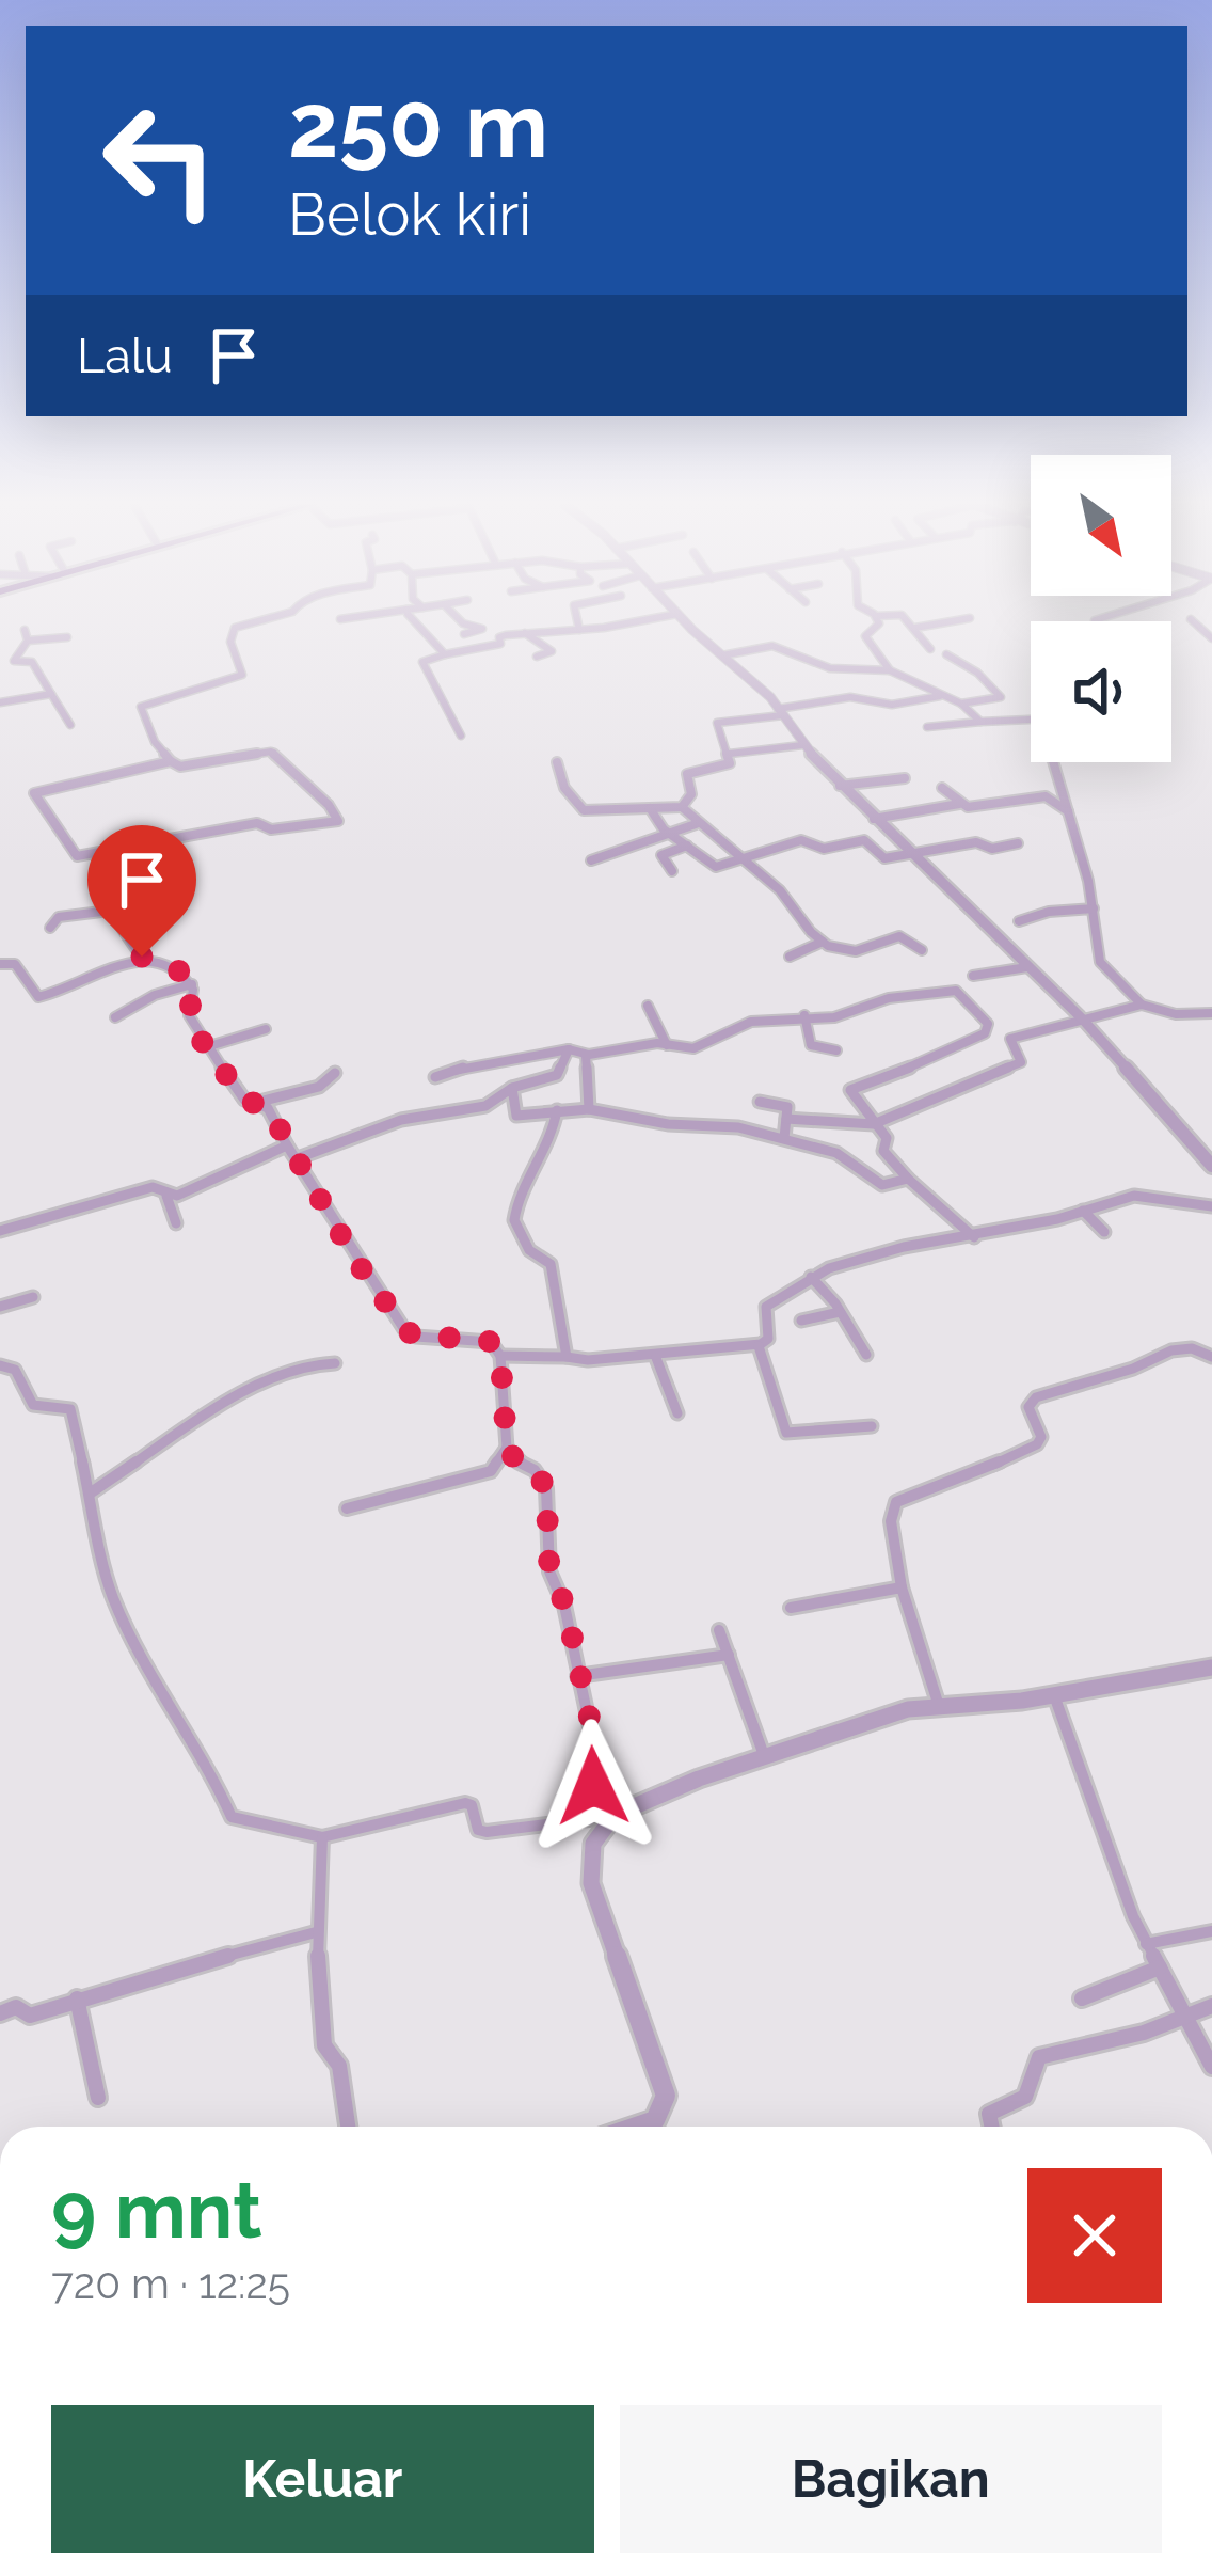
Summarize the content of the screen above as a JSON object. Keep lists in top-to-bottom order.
{
  "north": "bottom right",
  "page": {
    "turn": ["250 m", "Belok kiri"],
    "then": "Lalu",
    "heading": ["9 mnt", "720 m · 12:25"],
    "buttons": ["Keluar", "Bagikan"]
  }
}
